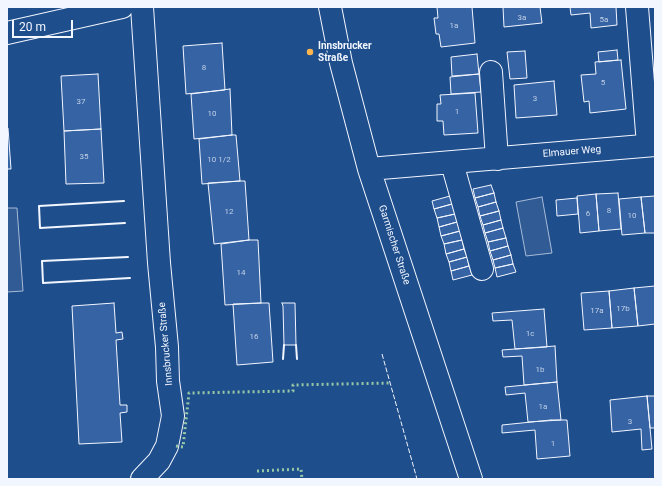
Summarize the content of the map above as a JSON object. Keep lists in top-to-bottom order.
{
  "streets": {
    "street": ["Elmauer Weg", "Garmischer Straße", "Innsbrucker Straße"]
  },
  "crossings": [
    ["Elmauer Weg", "Garmischer Straße"]
  ],
  "places": ["Innsbrucker Straße"],
  "house_numbers": [
    "3a",
    "5a",
    "1a",
    "8",
    "5",
    "3",
    "37",
    "1",
    "10",
    "35",
    "10 1/2",
    "8",
    "12",
    "6",
    "10",
    "14",
    "17b",
    "17a",
    "1c",
    "16",
    "1b",
    "1a",
    "3",
    "1"
  ],
  "scale_bar": "20 m"
}
